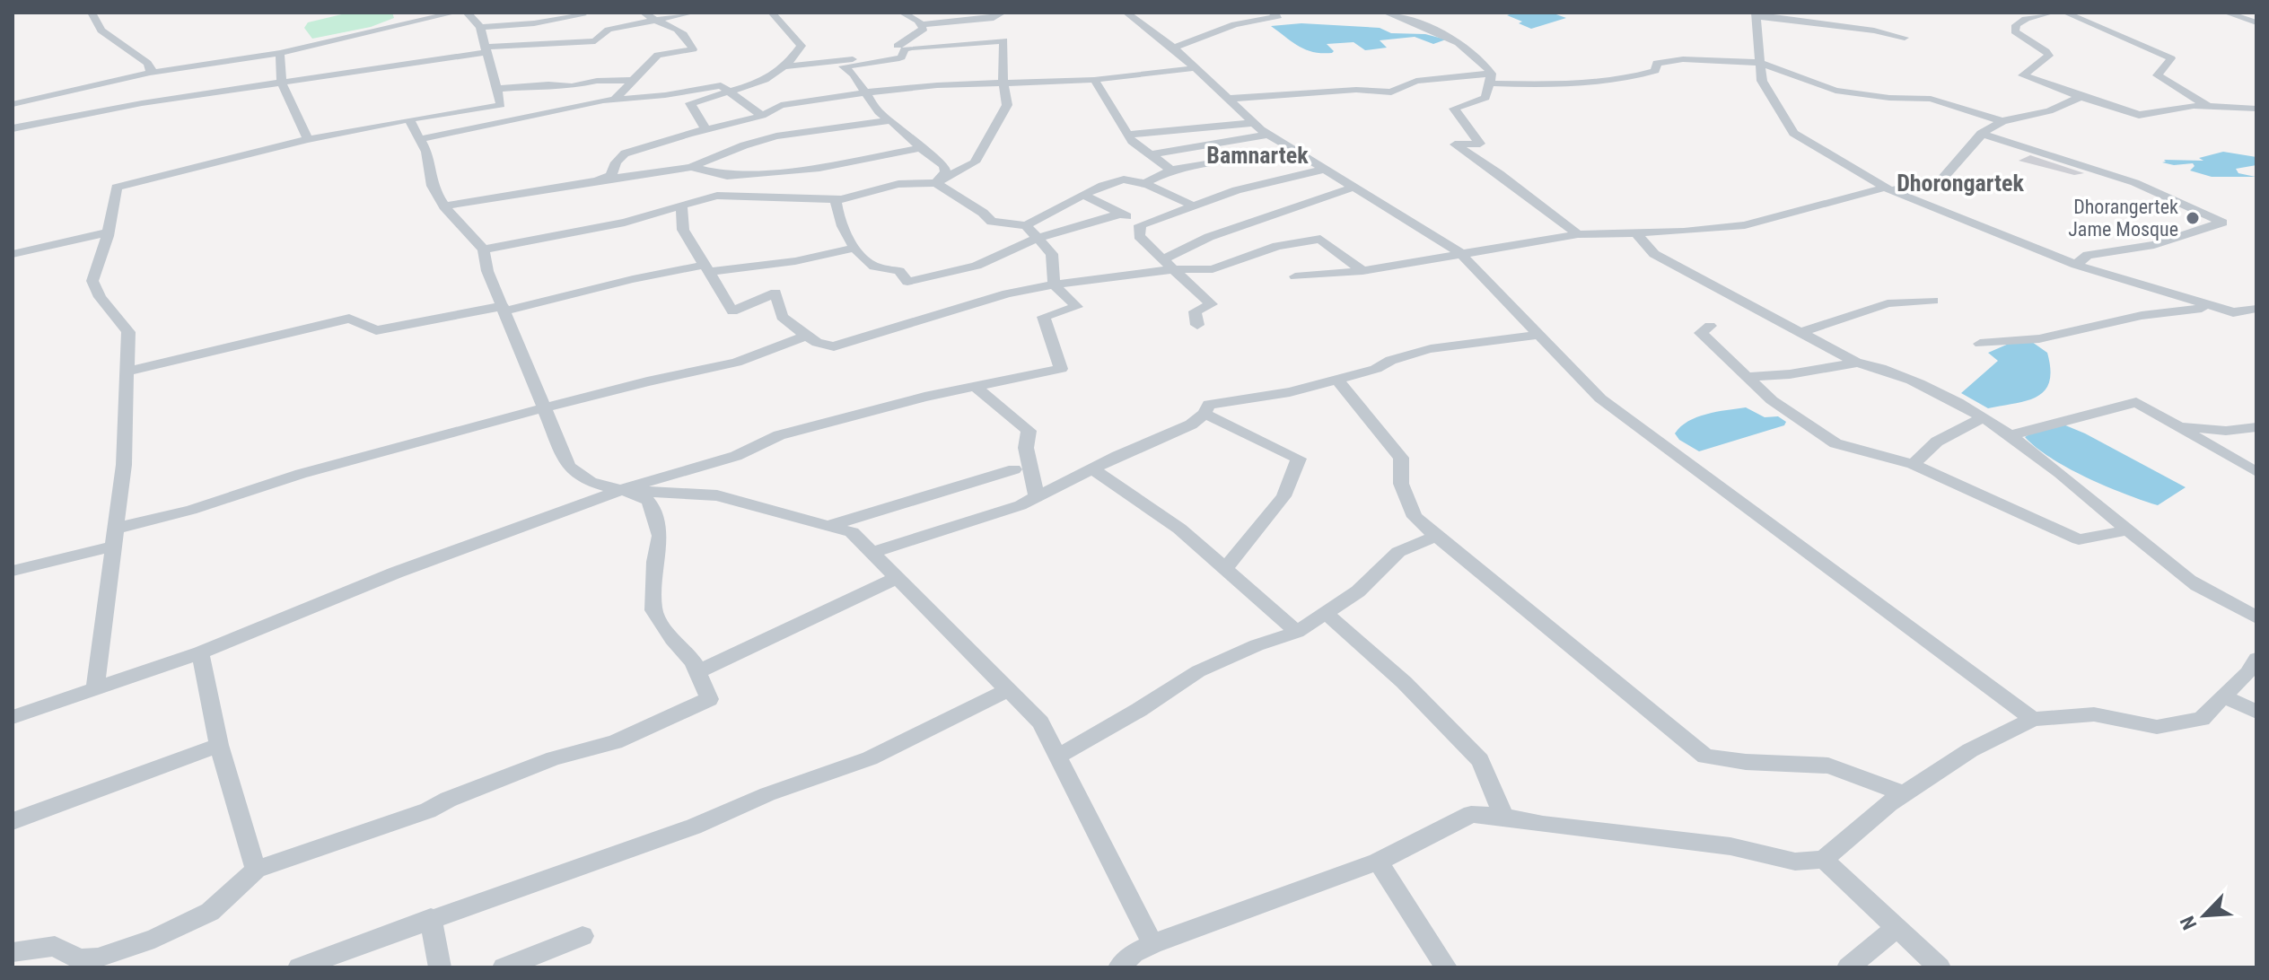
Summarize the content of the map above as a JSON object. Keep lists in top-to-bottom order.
{
  "districts": ["Bamnartek", "Dhorongartek"],
  "places": ["Dhorangertek Jame Mosque"],
  "north": "bottom left"
}
